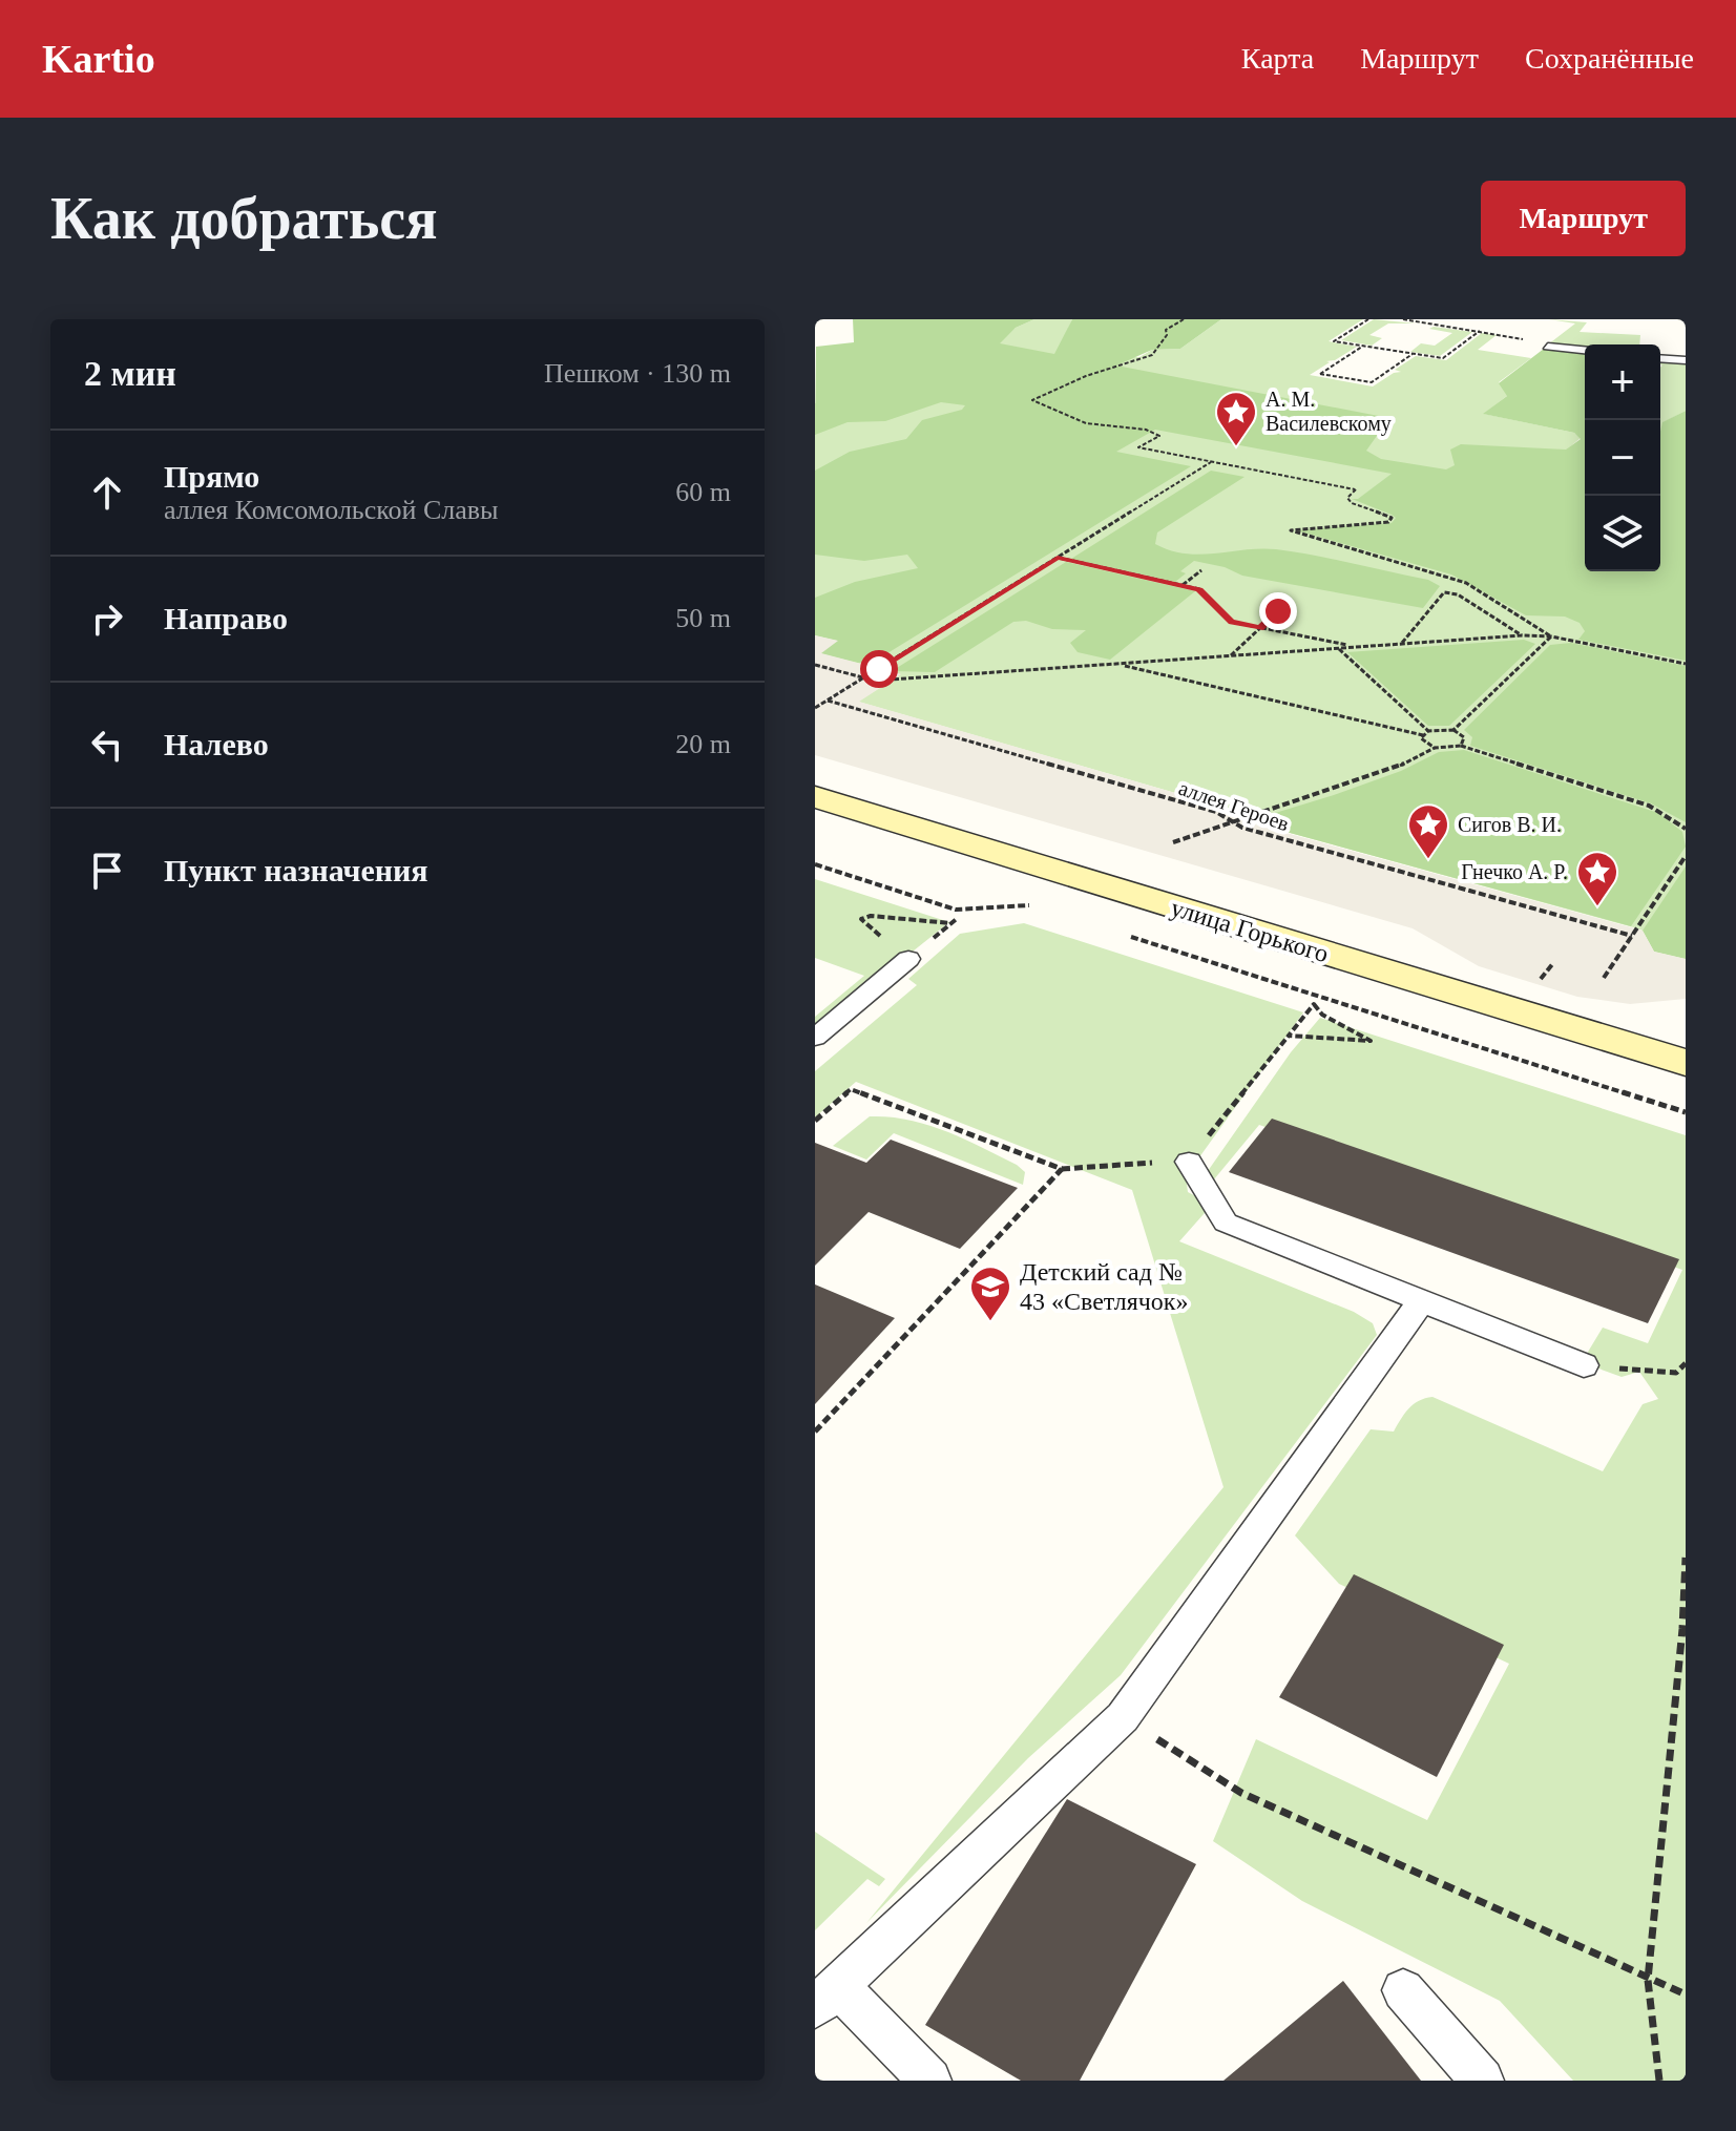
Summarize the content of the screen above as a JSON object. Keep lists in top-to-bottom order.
{
  "streets": {
    "main road": ["улица Горького"],
    "path": ["аллея Героев"]
  },
  "places": {
    "place": ["А. М. Василевскому", "Сигов В. И.", "Гнечко А. Р."],
    "school or university": ["Детский сад № 43 «Светлячок»"]
  },
  "page": {
    "header": "Kartio",
    "nav": ["Карта", "Маршрут", "Сохранённые"],
    "buttons": "Маршрут",
    "title": "Как добраться",
    "heading": ["2 мин", "Пешком · 130 m"],
    "map_buttons": ["+", "−"],
    "list": [
      ["Прямо", "аллея Комсомольской Славы", "60 m"],
      ["Направо", "50 m"],
      ["Налево", "20 m"],
      "Пункт назначения"
    ]
  }
}
